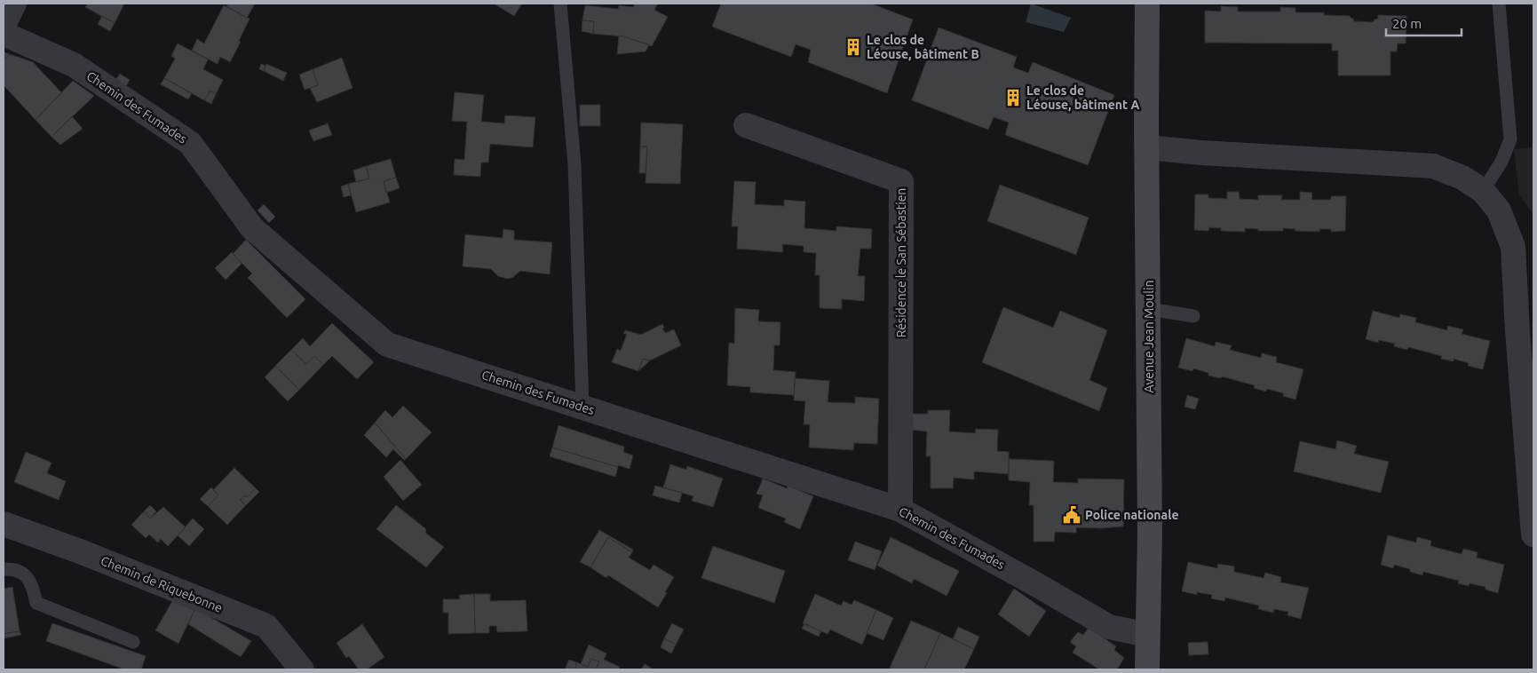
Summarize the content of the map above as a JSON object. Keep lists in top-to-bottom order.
{
  "streets": {
    "street": [
      "Chemin des Fumades",
      "Résidence le San Sébastien",
      "Avenue Jean Moulin",
      "Chemin de Riquebonne"
    ]
  },
  "crossings": [
    ["Chemin des Fumades", "Résidence le San Sébastien"],
    ["Chemin des Fumades", "Avenue Jean Moulin"]
  ],
  "places": {
    "building": ["Le clos de Léouse, bâtiment B", "Le clos de Léouse, bâtiment A"],
    "public building": ["Police nationale"]
  },
  "scale_bar": "20 m"
}
